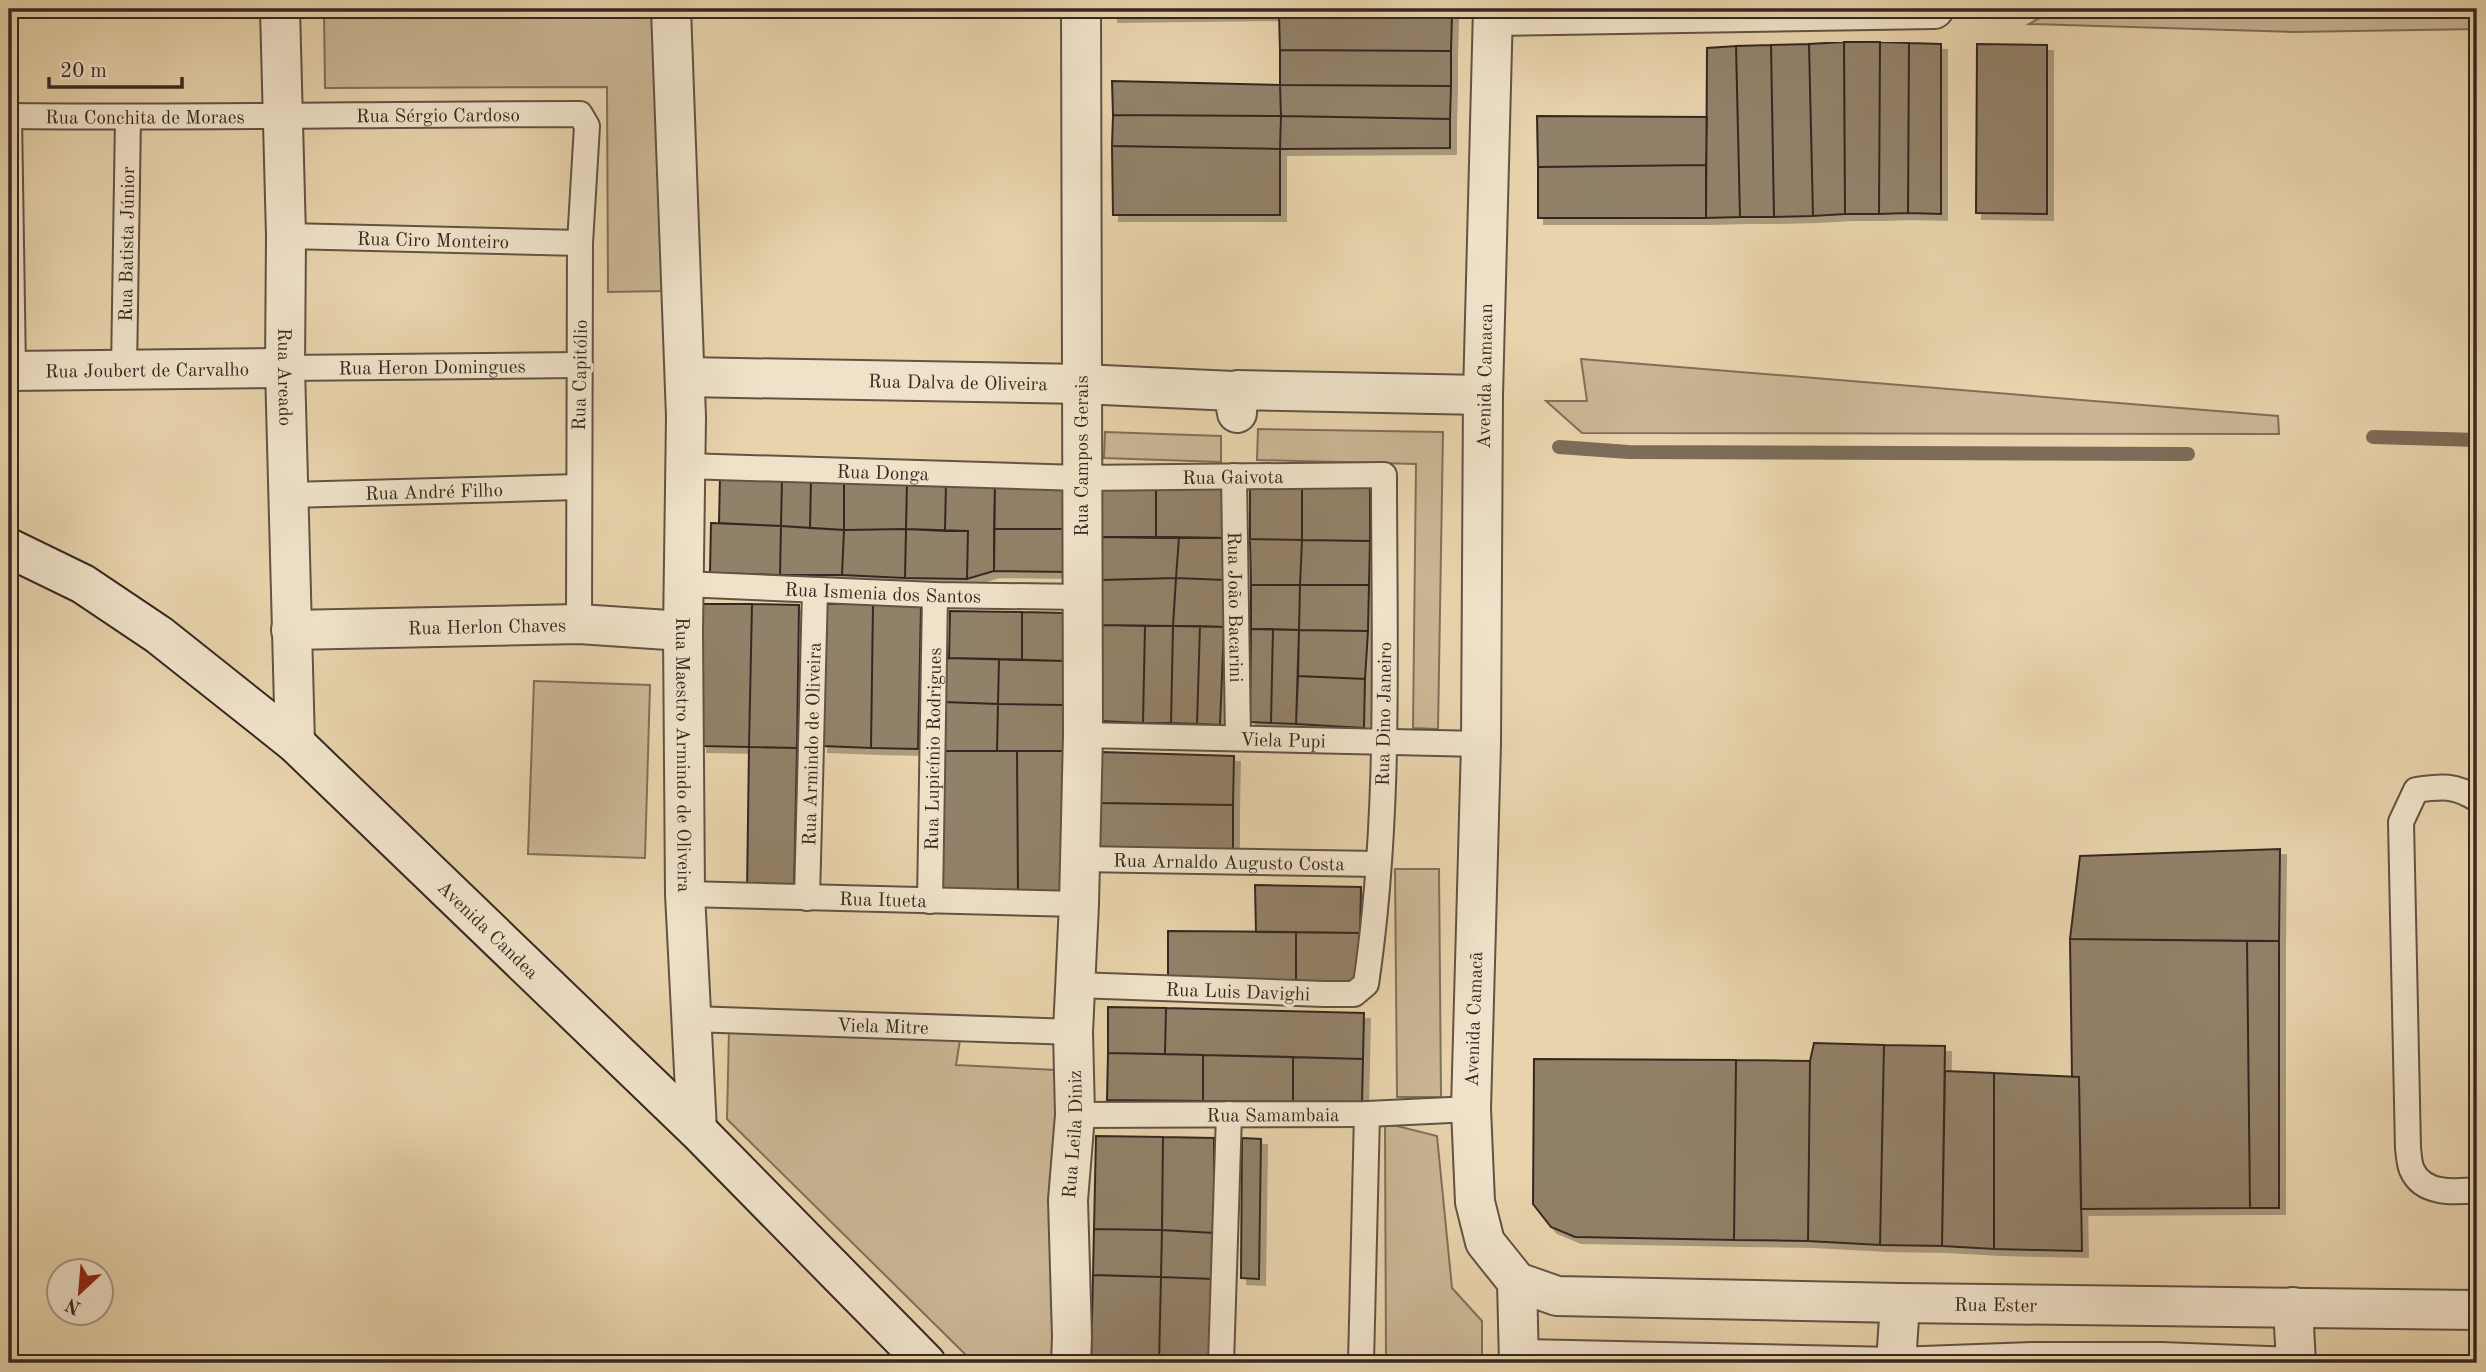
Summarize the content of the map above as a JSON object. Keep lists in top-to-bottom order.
{
  "streets": {
    "street": [
      "Rua Joubert de Carvalho",
      "Rua Areado",
      "Avenida Camacan",
      "Rua Dalva de Oliveira",
      "Rua Campos Gerais",
      "Rua Herlon Chaves",
      "Rua Maestro Armindo de Oliveira",
      "Avenida Candea",
      "Avenida Camacã",
      "Rua Leila Diniz",
      "Rua Ester"
    ],
    "lane": [
      "Rua Sérgio Cardoso",
      "Rua Conchita de Moraes",
      "Rua Ciro Monteiro",
      "Rua Batista Júnior",
      "Rua Heron Domingues",
      "Rua Capitólio",
      "Rua Donga",
      "Rua Gaivota",
      "Rua André Filho",
      "Rua Ismenia dos Santos",
      "Rua João Bacarini",
      "Rua Dino Janeiro",
      "Viela Pupi",
      "Rua Armindo de Oliveira",
      "Rua Lupicínio Rodrigues",
      "Rua Arnaldo Augusto Costa",
      "Rua Itueta",
      "Rua Luis Davighi",
      "Viela Mitre",
      "Rua Samambaia"
    ]
  },
  "crossings": [
    ["Rua Sérgio Cardoso", "Rua Conchita de Moraes"],
    ["Rua Sérgio Cardoso", "Rua Capitólio"],
    ["Rua Sérgio Cardoso", "Rua Areado"],
    ["Rua Conchita de Moraes", "Rua Batista Júnior"],
    ["Rua Conchita de Moraes", "Rua Areado"],
    ["Rua Ciro Monteiro", "Rua Capitólio"],
    ["Rua Ciro Monteiro", "Rua Areado"],
    ["Rua Batista Júnior", "Rua Joubert de Carvalho"],
    ["Rua Heron Domingues", "Rua Joubert de Carvalho"],
    ["Rua Heron Domingues", "Rua Capitólio"],
    ["Rua Heron Domingues", "Rua Areado"],
    ["Rua Joubert de Carvalho", "Rua Areado"],
    ["Rua Capitólio", "Rua André Filho"],
    ["Rua Capitólio", "Rua Herlon Chaves"],
    ["Rua Areado", "Rua André Filho"],
    ["Rua Areado", "Rua Herlon Chaves"],
    ["Rua Areado", "Avenida Candea"],
    ["Avenida Camacan", "Rua Dalva de Oliveira"],
    ["Avenida Camacan", "Viela Pupi"],
    ["Avenida Camacan", "Avenida Camacã"],
    ["Rua Dalva de Oliveira", "Rua Campos Gerais"],
    ["Rua Dalva de Oliveira", "Rua Maestro Armindo de Oliveira"],
    ["Rua Campos Gerais", "Rua Donga"],
    ["Rua Campos Gerais", "Rua Gaivota"],
    ["Rua Campos Gerais", "Rua Ismenia dos Santos"],
    ["Rua Campos Gerais", "Viela Pupi"],
    ["Rua Campos Gerais", "Rua Arnaldo Augusto Costa"],
    ["Rua Campos Gerais", "Rua Itueta"],
    ["Rua Campos Gerais", "Rua Leila Diniz"],
    ["Rua Donga", "Rua Gaivota"],
    ["Rua Donga", "Rua Maestro Armindo de Oliveira"],
    ["Rua Gaivota", "Rua João Bacarini"],
    ["Rua Gaivota", "Rua Dino Janeiro"],
    ["Rua Ismenia dos Santos", "Rua Armindo de Oliveira"],
    ["Rua Ismenia dos Santos", "Rua Lupicínio Rodrigues"],
    ["Rua Ismenia dos Santos", "Rua Maestro Armindo de Oliveira"],
    ["Rua João Bacarini", "Viela Pupi"],
    ["Rua Herlon Chaves", "Rua Maestro Armindo de Oliveira"],
    ["Rua Dino Janeiro", "Viela Pupi"],
    ["Rua Dino Janeiro", "Rua Arnaldo Augusto Costa"],
    ["Rua Dino Janeiro", "Rua Luis Davighi"],
    ["Viela Pupi", "Avenida Camacã"],
    ["Rua Armindo de Oliveira", "Rua Itueta"],
    ["Rua Lupicínio Rodrigues", "Rua Itueta"],
    ["Rua Maestro Armindo de Oliveira", "Rua Itueta"],
    ["Rua Maestro Armindo de Oliveira", "Avenida Candea"],
    ["Rua Maestro Armindo de Oliveira", "Viela Mitre"],
    ["Rua Itueta", "Rua Leila Diniz"],
    ["Rua Luis Davighi", "Rua Leila Diniz"],
    ["Avenida Camacã", "Rua Samambaia"],
    ["Avenida Camacã", "Rua Ester"],
    ["Viela Mitre", "Rua Leila Diniz"],
    ["Rua Samambaia", "Rua Leila Diniz"]
  ],
  "scale_bar": "20 m",
  "north": "bottom left"
}
